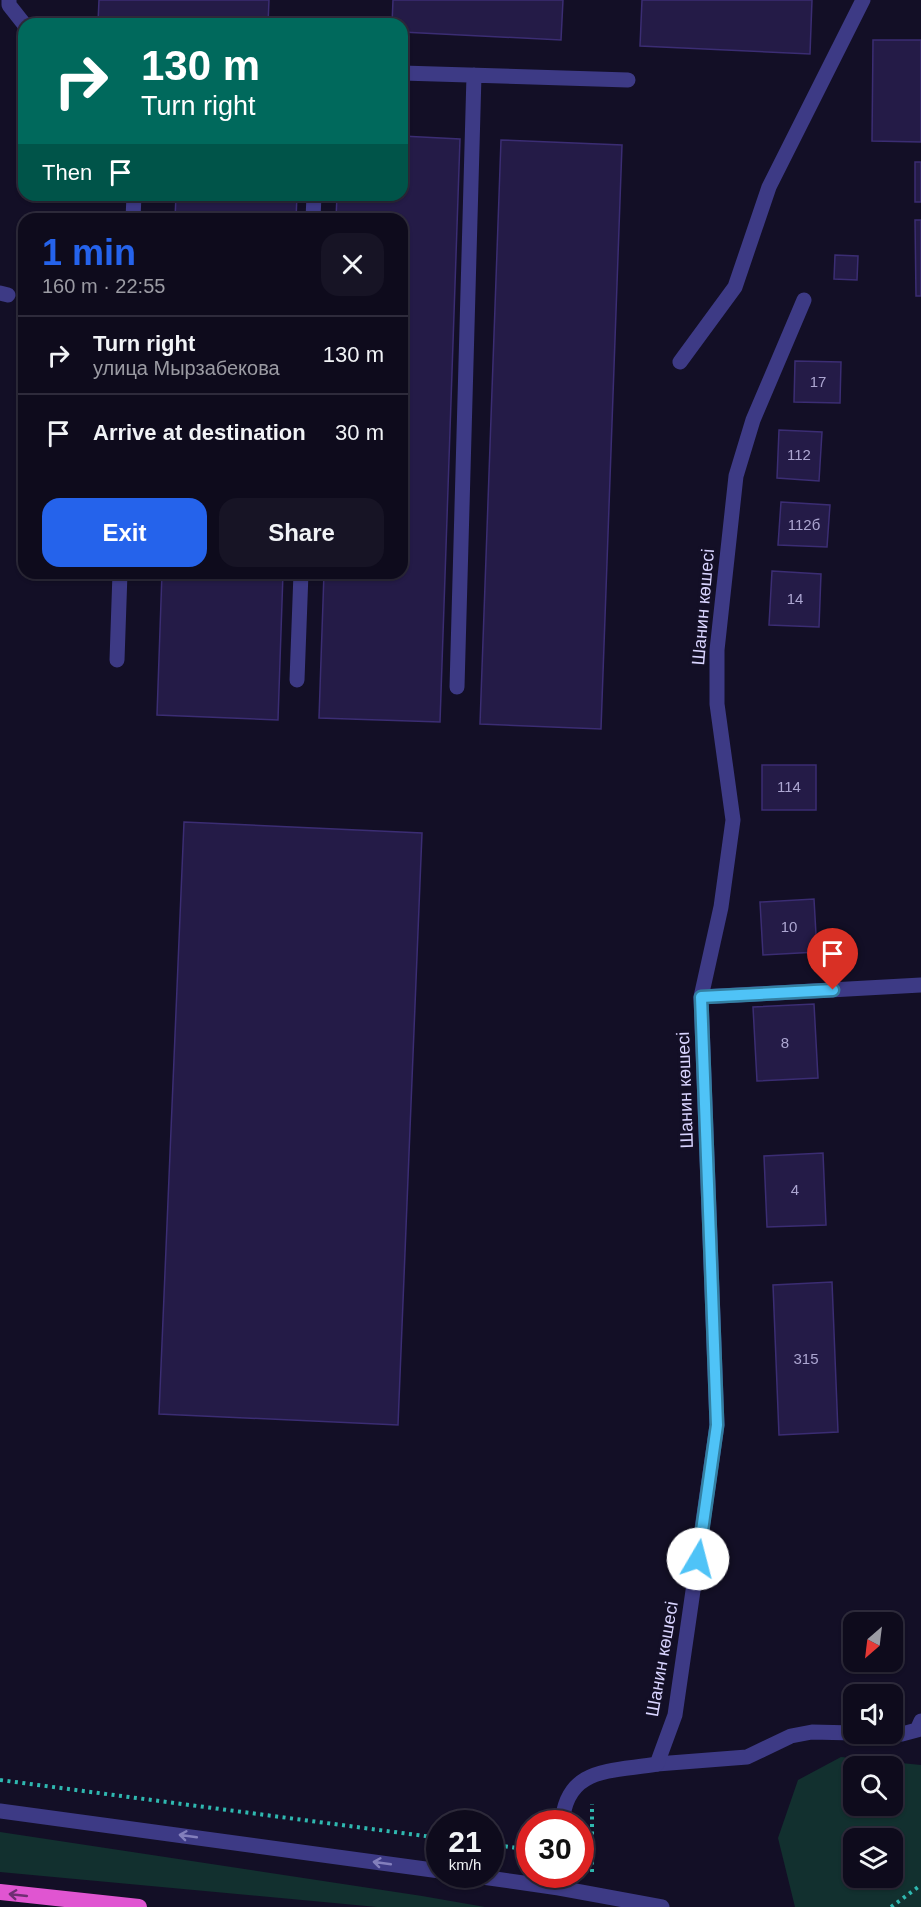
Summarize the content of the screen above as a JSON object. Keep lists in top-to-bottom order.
{
  "streets": {
    "street": ["Шанин көшесі"]
  },
  "house_numbers": [
    "17",
    "112",
    "112б",
    "14",
    "114",
    "10",
    "8",
    "4",
    "315"
  ],
  "north": "bottom left",
  "page": {
    "turn": ["130 m", "Turn right"],
    "then": "Then",
    "heading": ["1 min", "160 m · 22:55"],
    "list": [
      {
        "name": "Turn right",
        "note": "улица Мырзабекова",
        "value": "130 m"
      },
      {
        "name": "Arrive at destination",
        "value": "30 m"
      }
    ],
    "buttons": ["Exit", "Share"],
    "speed": "21 km/h",
    "limit": "30"
  }
}
